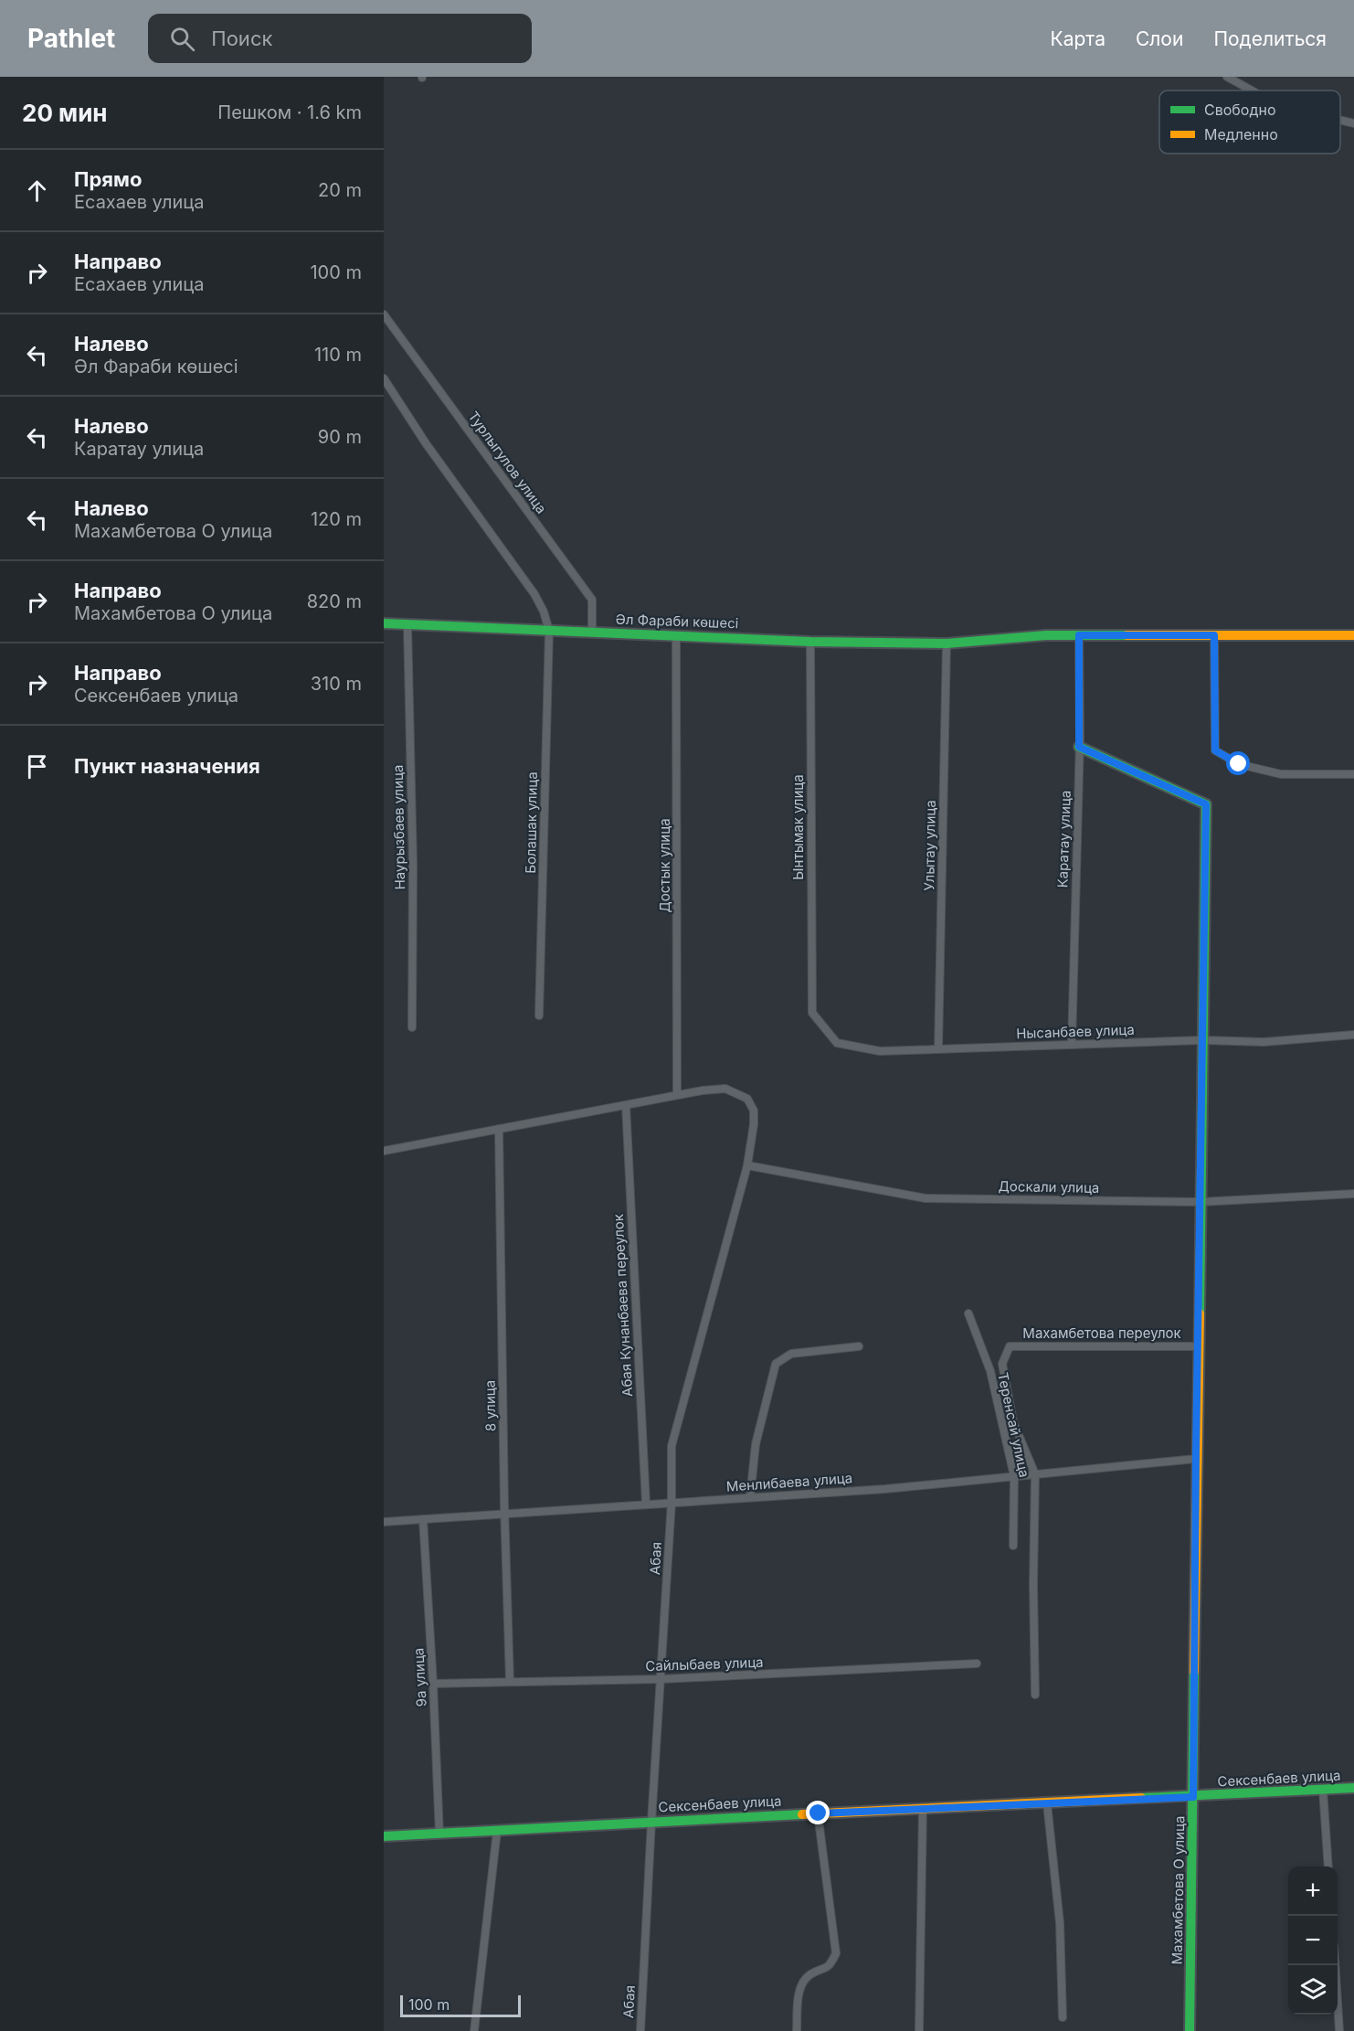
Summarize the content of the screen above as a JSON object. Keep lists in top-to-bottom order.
{
  "streets": {
    "street": [
      "Турлыгулов улица",
      "Әл Фараби көшесі",
      "Болашак улица",
      "Наурызбаев улица",
      "Ынтымак улица",
      "Каратау улица",
      "Улытау улица",
      "Достык улица",
      "Нысанбаев улица",
      "Доскали улица",
      "Абая Кунанбаева переулок",
      "Махамбетова переулок",
      "8 улица",
      "Теренсай улица",
      "Менлибаева улица",
      "Абая",
      "Сайлыбаев улица",
      "9а улица",
      "Сексенбаев улица",
      "Махамбетова О улица"
    ]
  },
  "crossings": [
    ["Турлыгулов улица", "Әл Фараби көшесі"],
    ["Әл Фараби көшесі", "Болашак улица"],
    ["Әл Фараби көшесі", "Наурызбаев улица"],
    ["Әл Фараби көшесі", "Ынтымак улица"],
    ["Әл Фараби көшесі", "Каратау улица"],
    ["Әл Фараби көшесі", "Улытау улица"],
    ["Әл Фараби көшесі", "Достык улица"],
    ["Ынтымак улица", "Нысанбаев улица"],
    ["Каратау улица", "Нысанбаев улица"],
    ["Каратау улица", "Махамбетова О улица"],
    ["Улытау улица", "Нысанбаев улица"],
    ["Достык улица", "Абая"],
    ["Нысанбаев улица", "Махамбетова О улица"],
    ["Доскали улица", "Абая"],
    ["Доскали улица", "Махамбетова О улица"],
    ["Абая Кунанбаева переулок", "Менлибаева улица"],
    ["Махамбетова переулок", "Теренсай улица"],
    ["Махамбетова переулок", "Менлибаева улица"],
    ["Махамбетова переулок", "Махамбетова О улица"],
    ["8 улица", "Менлибаева улица"],
    ["8 улица", "Сайлыбаев улица"],
    ["Теренсай улица", "Менлибаева улица"],
    ["Менлибаева улица", "Абая"],
    ["Менлибаева улица", "9а улица"],
    ["Менлибаева улица", "Махамбетова О улица"],
    ["Абая", "Сайлыбаев улица"],
    ["Абая", "Сексенбаев улица"],
    ["Сайлыбаев улица", "9а улица"],
    ["9а улица", "Сексенбаев улица"],
    ["Сексенбаев улица", "Махамбетова О улица"]
  ],
  "legend": ["Свободно", "Медленно"],
  "scale_bar": "100 m",
  "page": {
    "header": "Pathlet",
    "search": "Поиск",
    "nav": ["Карта", "Слои", "Поделиться"],
    "heading": ["20 мин", "Пешком · 1.6 km"],
    "list": [
      ["Прямо", "Есахаев улица", "20 m"],
      ["Направо", "Есахаев улица", "100 m"],
      ["Налево", "Әл Фараби көшесі", "110 m"],
      ["Налево", "Каратау улица", "90 m"],
      ["Налево", "Махамбетова О улица", "120 m"],
      ["Направо", "Махамбетова О улица", "820 m"],
      ["Направо", "Сексенбаев улица", "310 m"],
      "Пункт назначения"
    ],
    "map_buttons": ["+", "−"],
    "scale": "100 m"
  }
}
